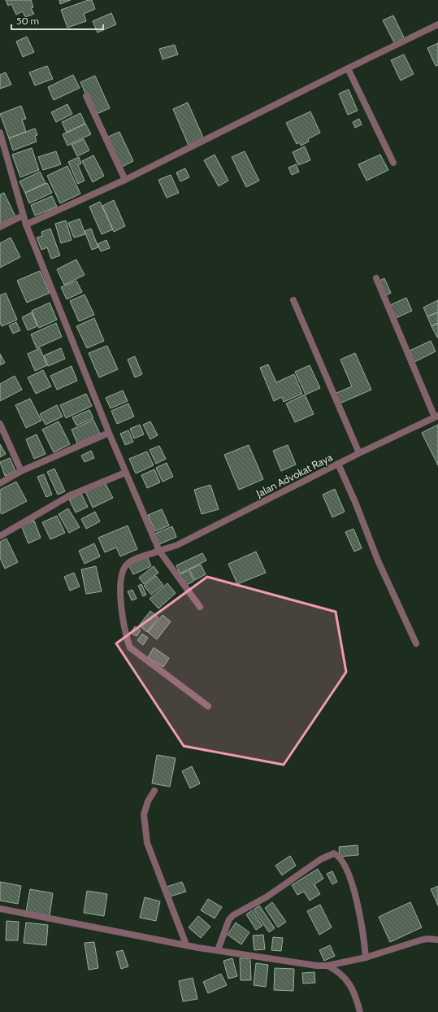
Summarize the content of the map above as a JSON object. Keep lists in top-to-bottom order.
{
  "streets": {
    "street": ["Jalan Advokat Raya"]
  },
  "scale_bar": "50 m"
}
